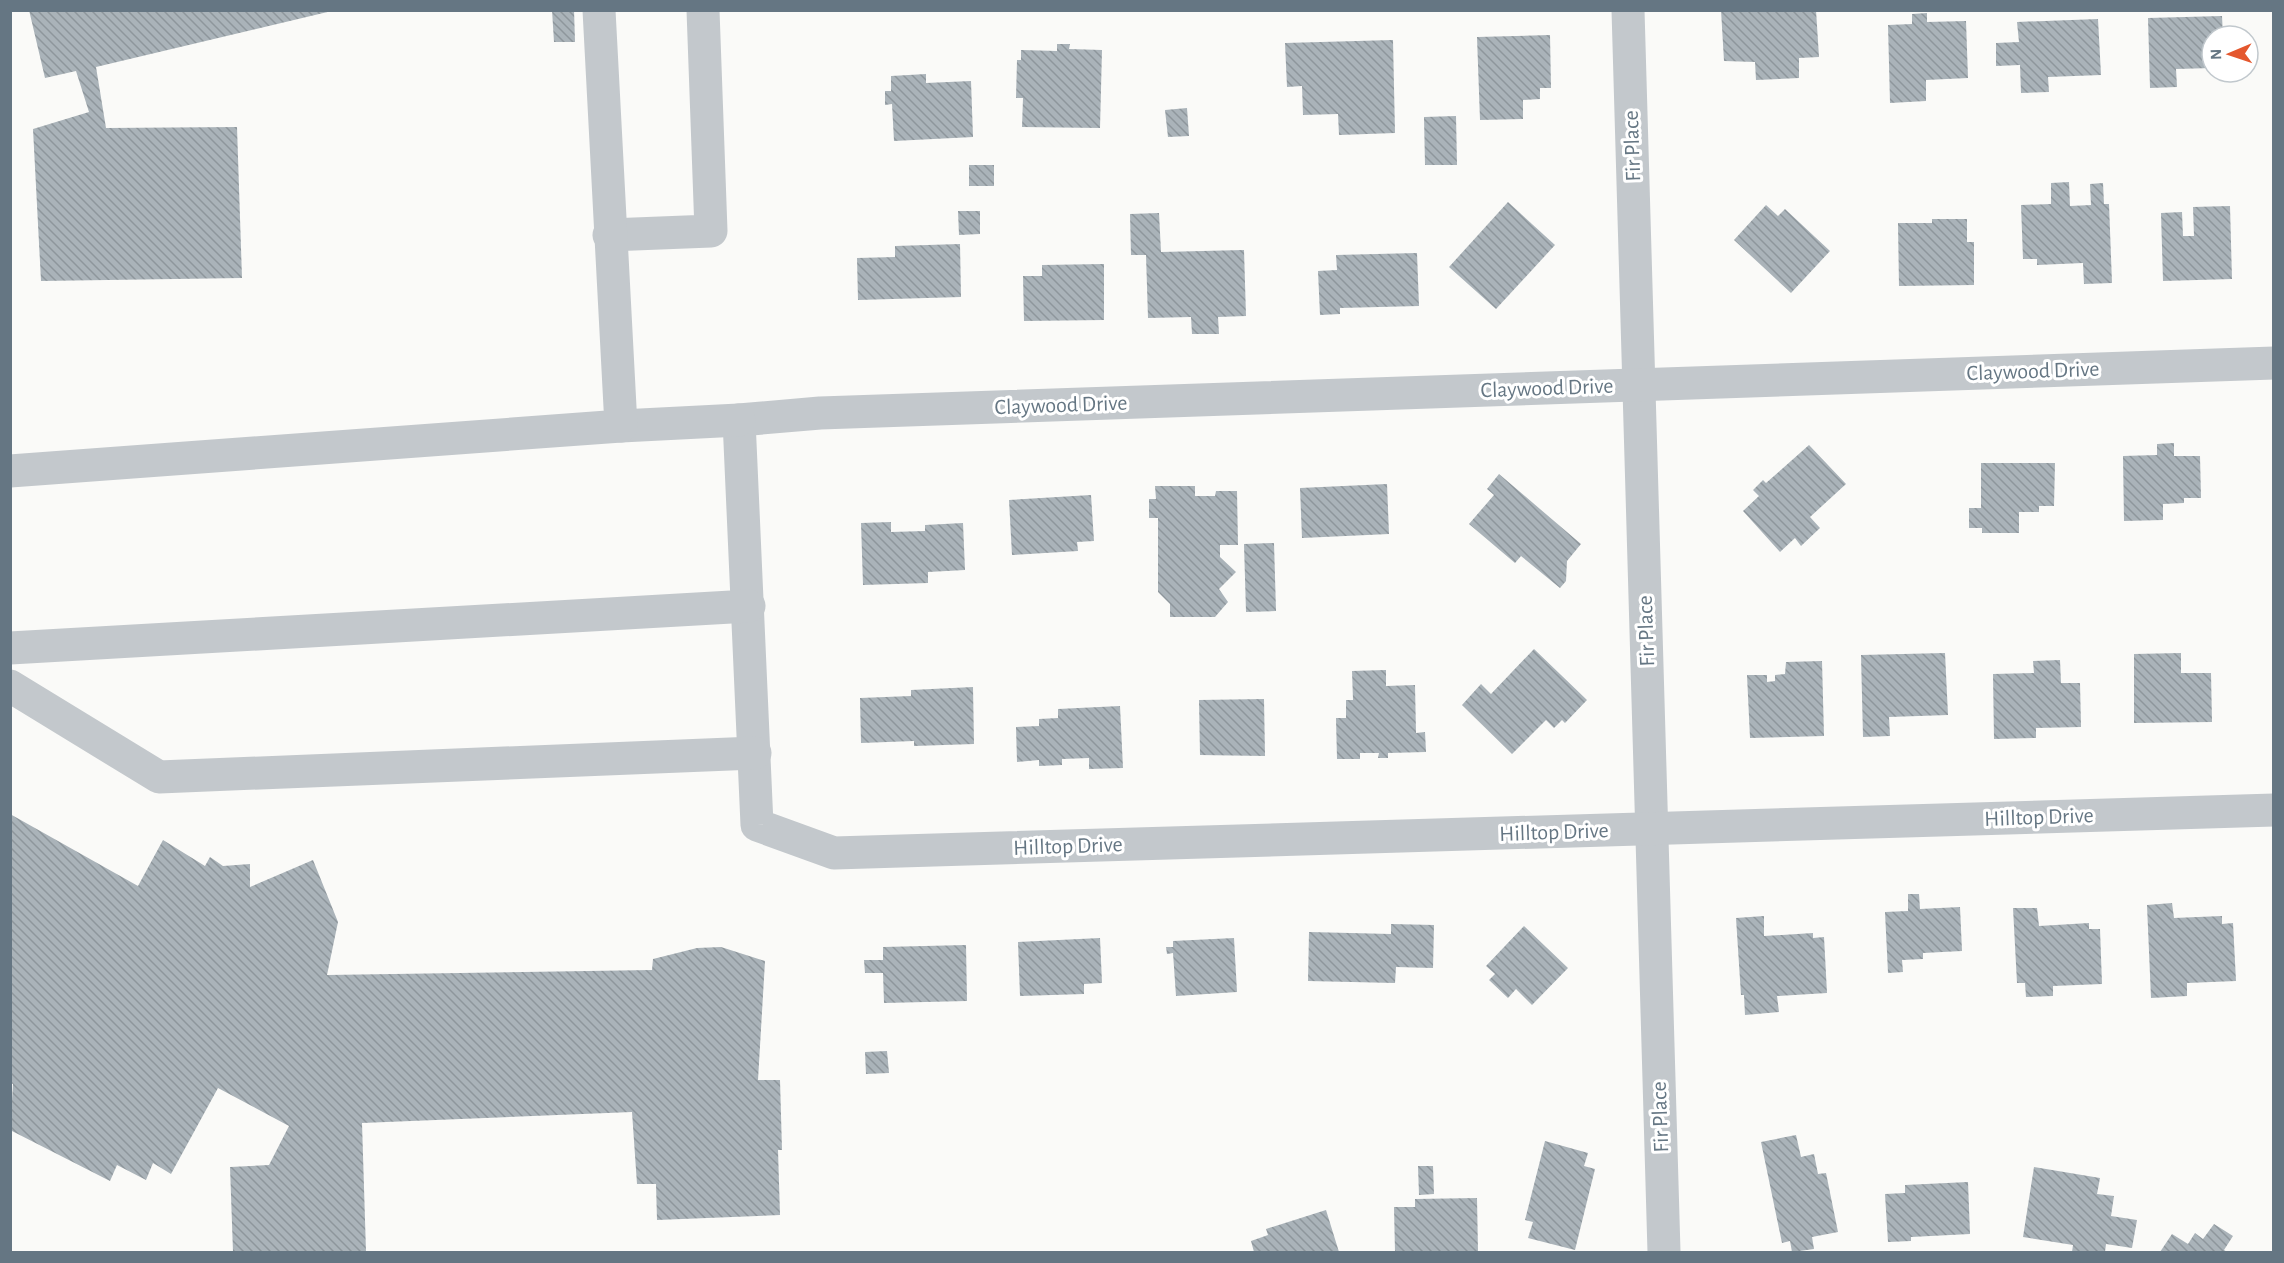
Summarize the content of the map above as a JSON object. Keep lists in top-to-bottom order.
{
  "streets": {
    "street": ["Fir Place", "Claywood Drive", "Hilltop Drive"]
  },
  "crossings": [
    ["Fir Place", "Claywood Drive"],
    ["Fir Place", "Hilltop Drive"]
  ],
  "north": "left"
}
